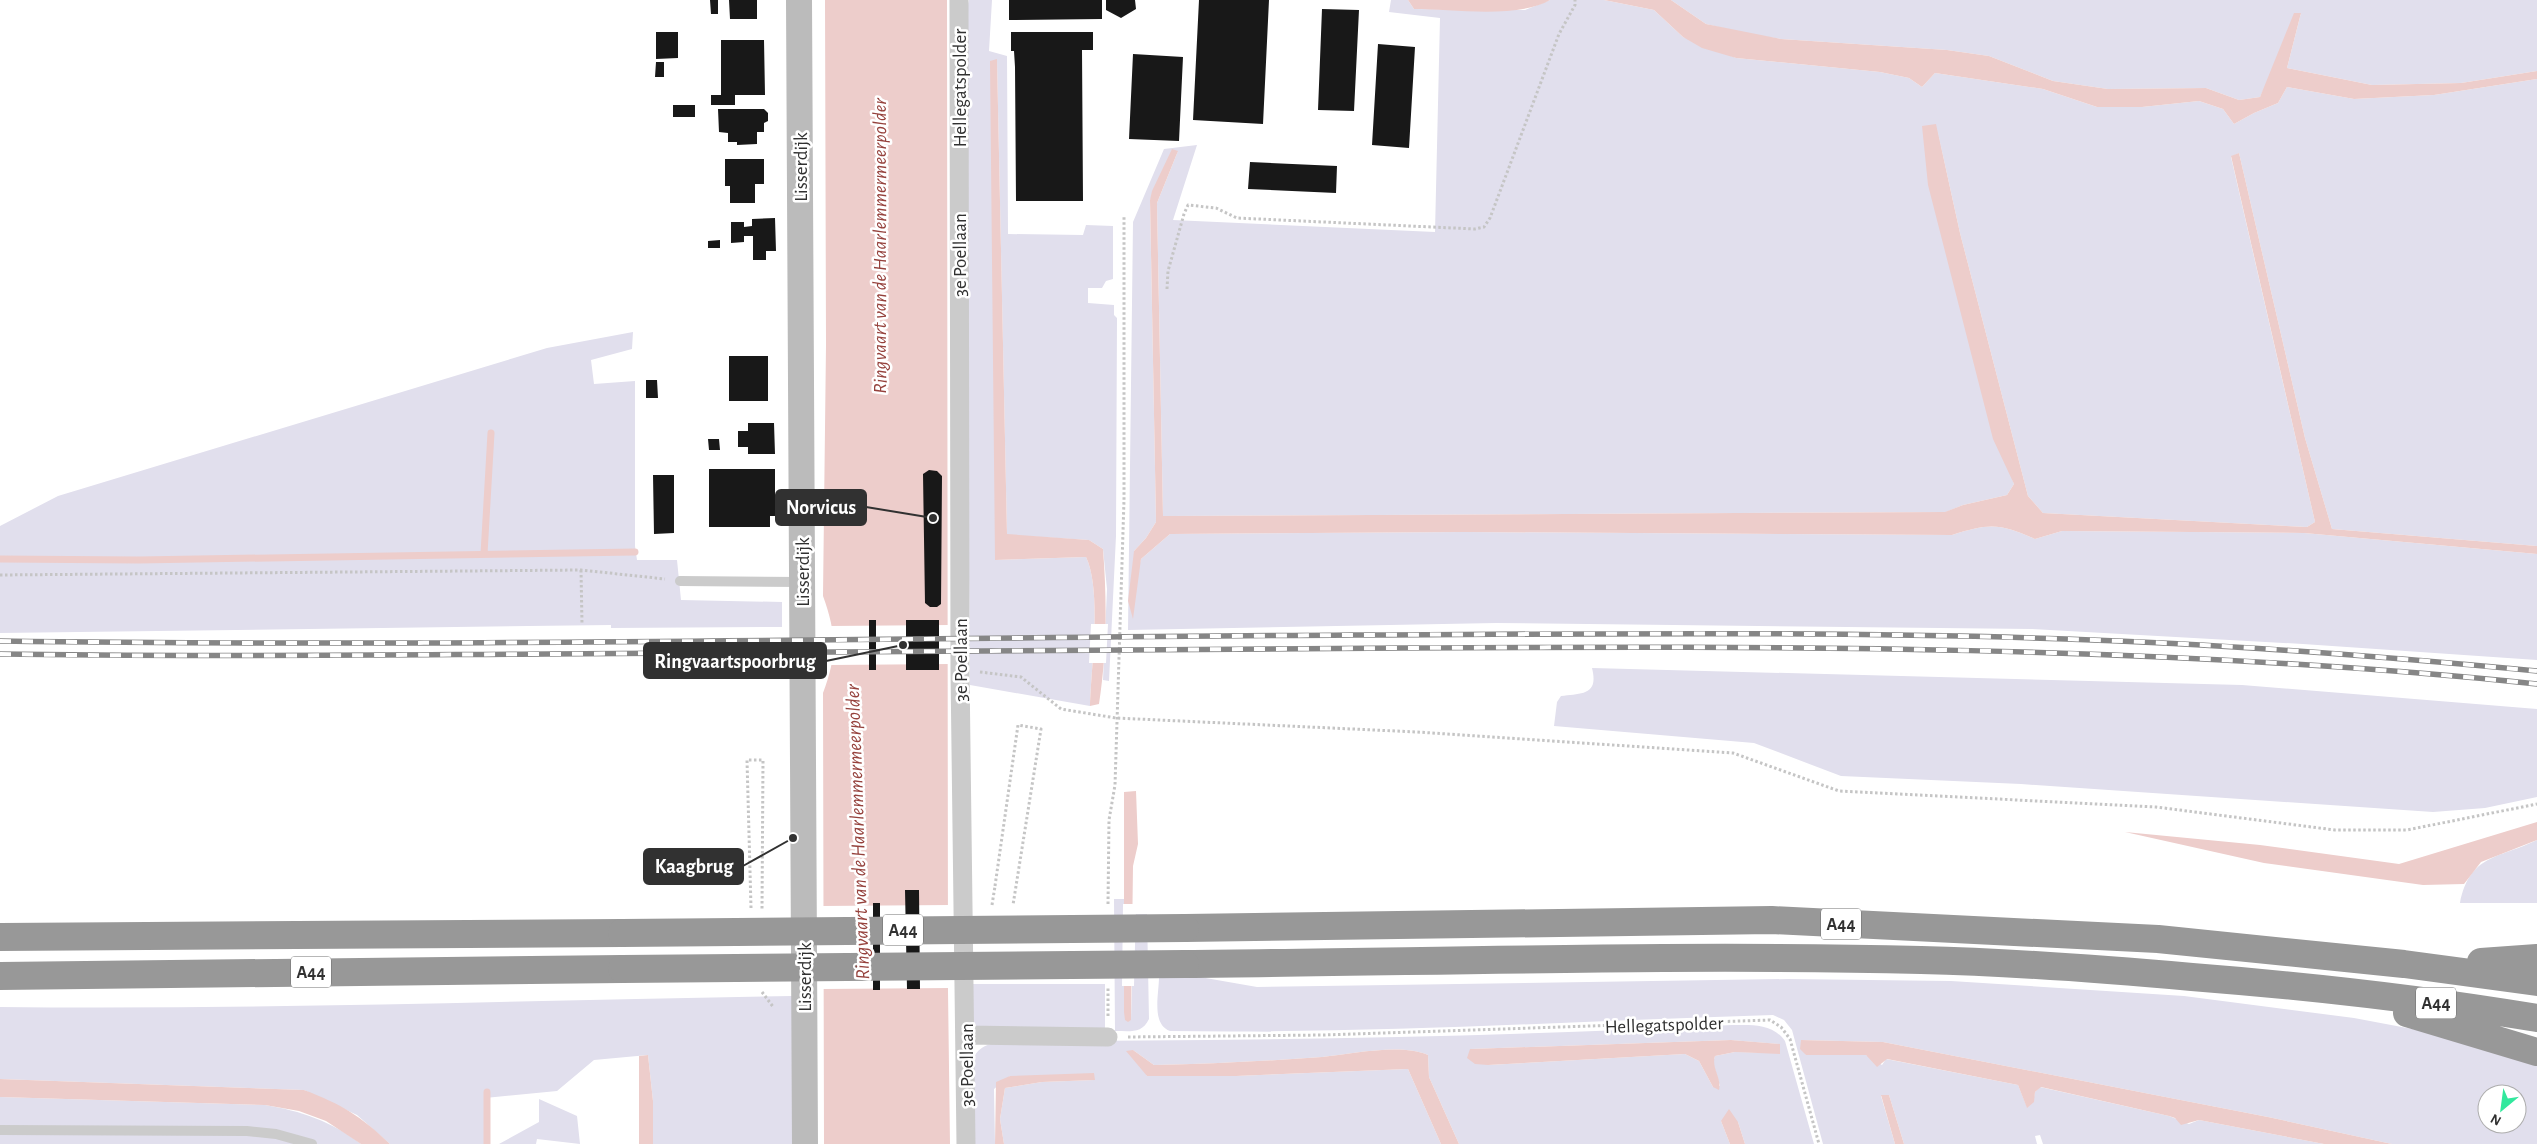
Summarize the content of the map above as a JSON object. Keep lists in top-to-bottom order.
{
  "streets": {
    "highway": ["A44"],
    "street": ["Hellegatspolder", "Lisserdijk", "3e Poellaan"]
  },
  "crossings": [
    ["Hellegatspolder", "3e Poellaan"]
  ],
  "water": ["Ringvaart van de Haarlemmermeerpolder"],
  "places": ["Norvicus", "Ringvaartspoorbrug", "Kaagbrug"],
  "north": "bottom left"
}
